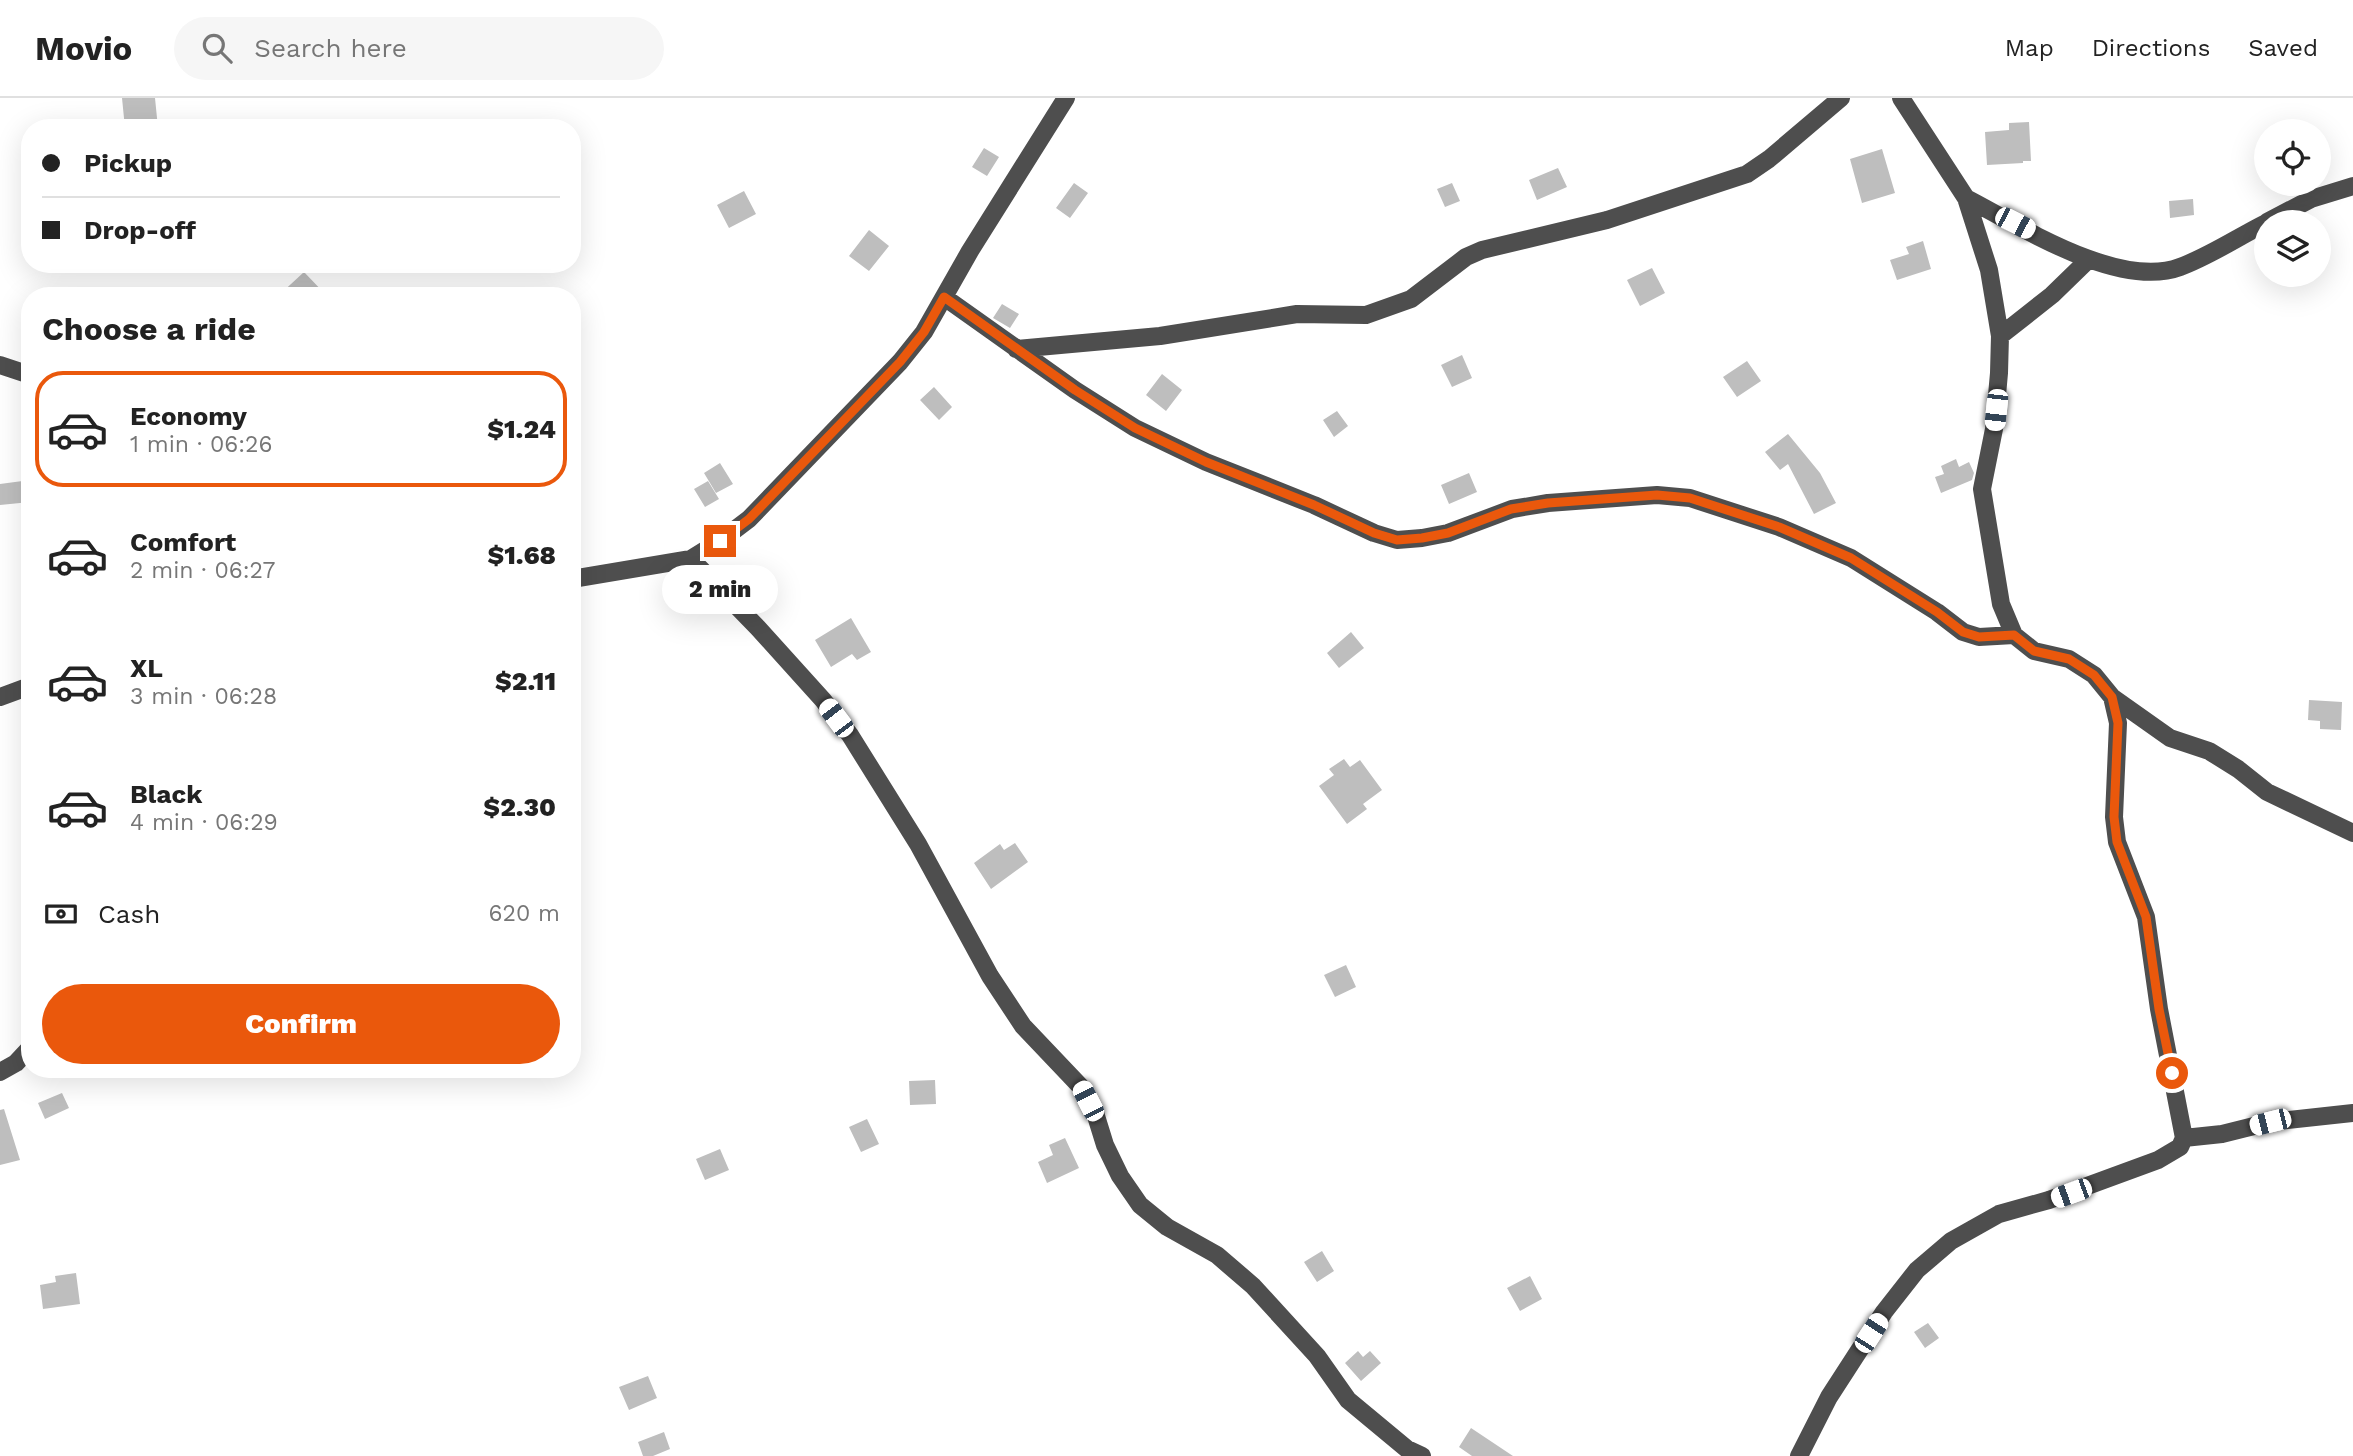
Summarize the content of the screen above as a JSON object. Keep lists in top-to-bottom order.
{
  "page": {
    "header": "Movio",
    "search": "Search here",
    "nav": ["Map", "Directions", "Saved"],
    "banner": ["Pickup", "Drop-off"],
    "heading": "Choose a ride",
    "list": [
      {
        "name": "Economy",
        "note": "1 min · 06:26",
        "value": "$1.24"
      },
      {
        "name": "Comfort",
        "note": "2 min · 06:27",
        "value": "$1.68"
      },
      {
        "name": "XL",
        "note": "3 min · 06:28",
        "value": "$2.11"
      },
      {
        "name": "Black",
        "note": "4 min · 06:29",
        "value": "$2.30"
      }
    ],
    "bubble": "2 min",
    "pay": ["Cash", "620 m"],
    "buttons": "Confirm"
  }
}
